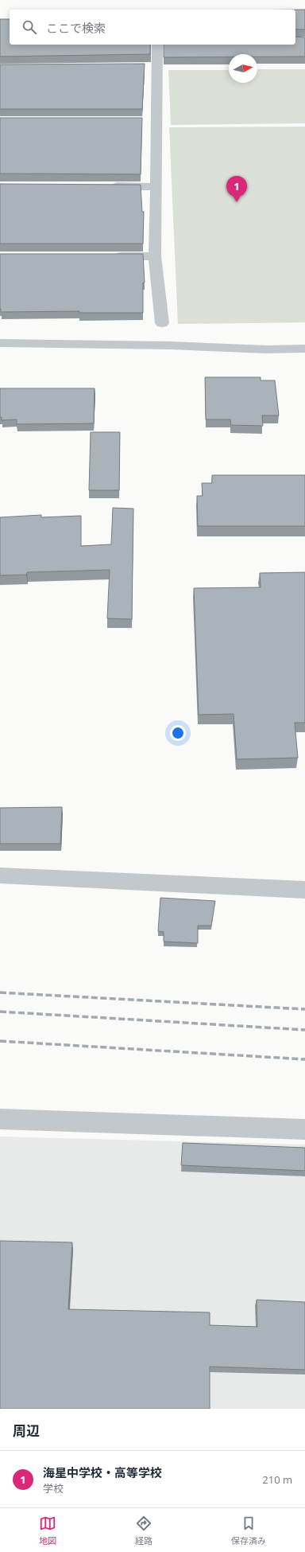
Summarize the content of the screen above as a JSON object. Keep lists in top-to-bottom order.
{
  "north": "right",
  "page": {
    "search": "ここで検索",
    "pins": "1",
    "heading": "周辺",
    "list": [
      {
        "mark": "1",
        "name": "海星中学校・高等学校",
        "note": "学校",
        "value": "210 m"
      }
    ],
    "nav": ["地図", "経路", "保存済み"]
  }
}
